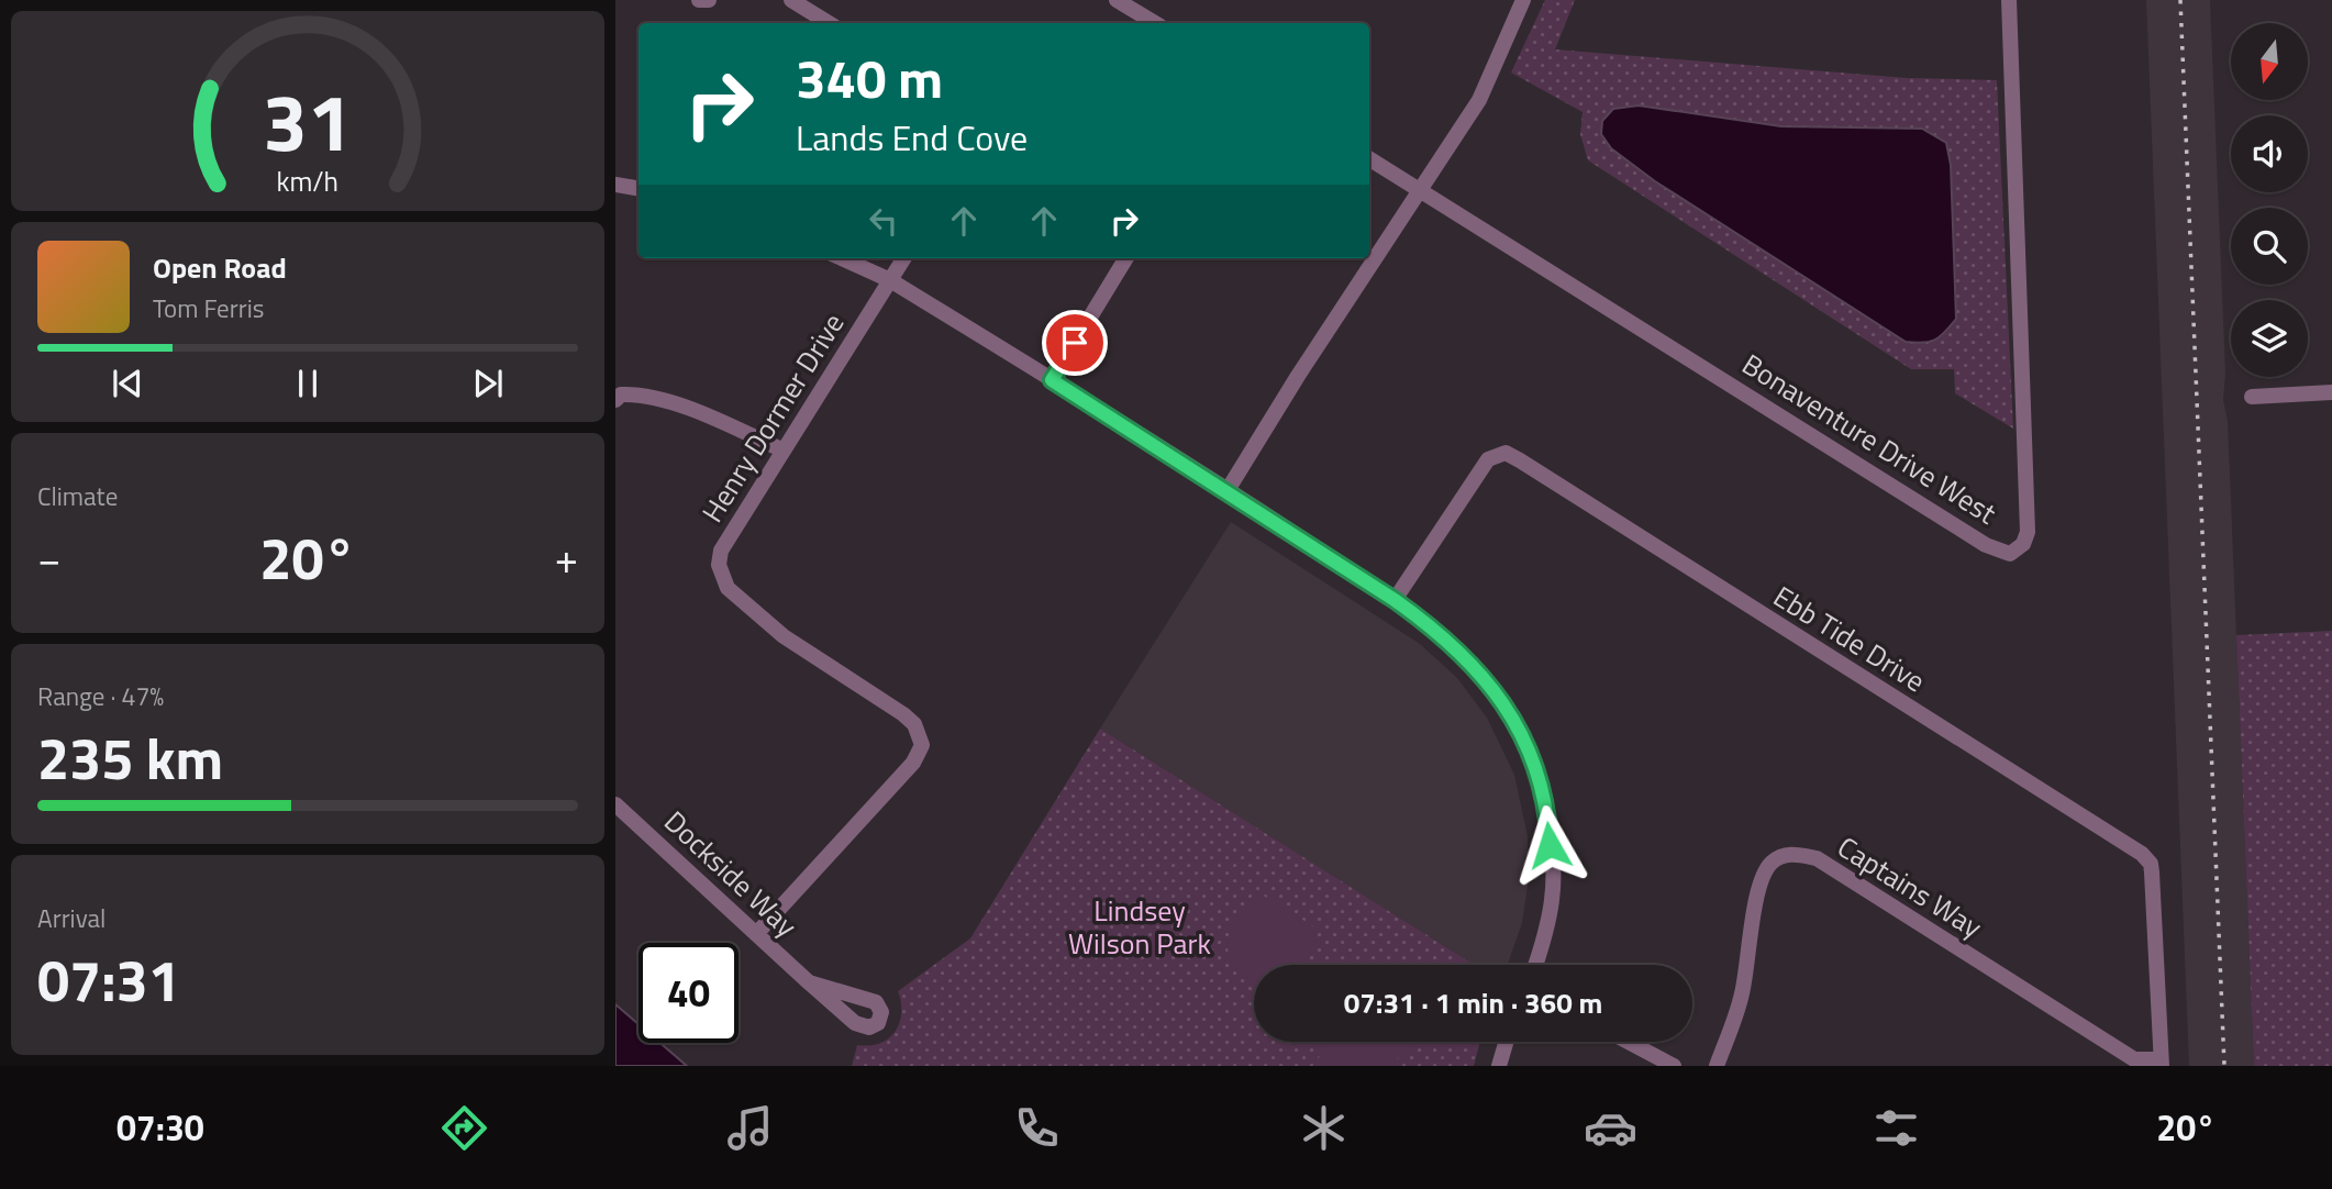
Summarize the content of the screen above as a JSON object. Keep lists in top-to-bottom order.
{
  "streets": {
    "street": [
      "Henry Dormer Drive",
      "Bonaventure Drive West",
      "Ebb Tide Drive",
      "Dockside Way",
      "Captains Way"
    ]
  },
  "crossings": [
    ["Henry Dormer Drive", "Dockside Way"],
    ["Ebb Tide Drive", "Captains Way"]
  ],
  "parks": ["Lindsey Wilson Park"],
  "north": "bottom",
  "page": {
    "turn": ["340 m", "Lands End Cove"],
    "song": ["Open Road", "Tom Ferris"],
    "tile": [
      "Climate",
      ["Range · 47%", "235 km"],
      ["Arrival", "07:31"]
    ],
    "heat": ["−", "20°", "+"],
    "limit": "40",
    "trip": "07:31 · 1 min · 360 m",
    "tabs": ["07:30", "20°"],
    "gauge": ["31", "km/h"]
  }
}
